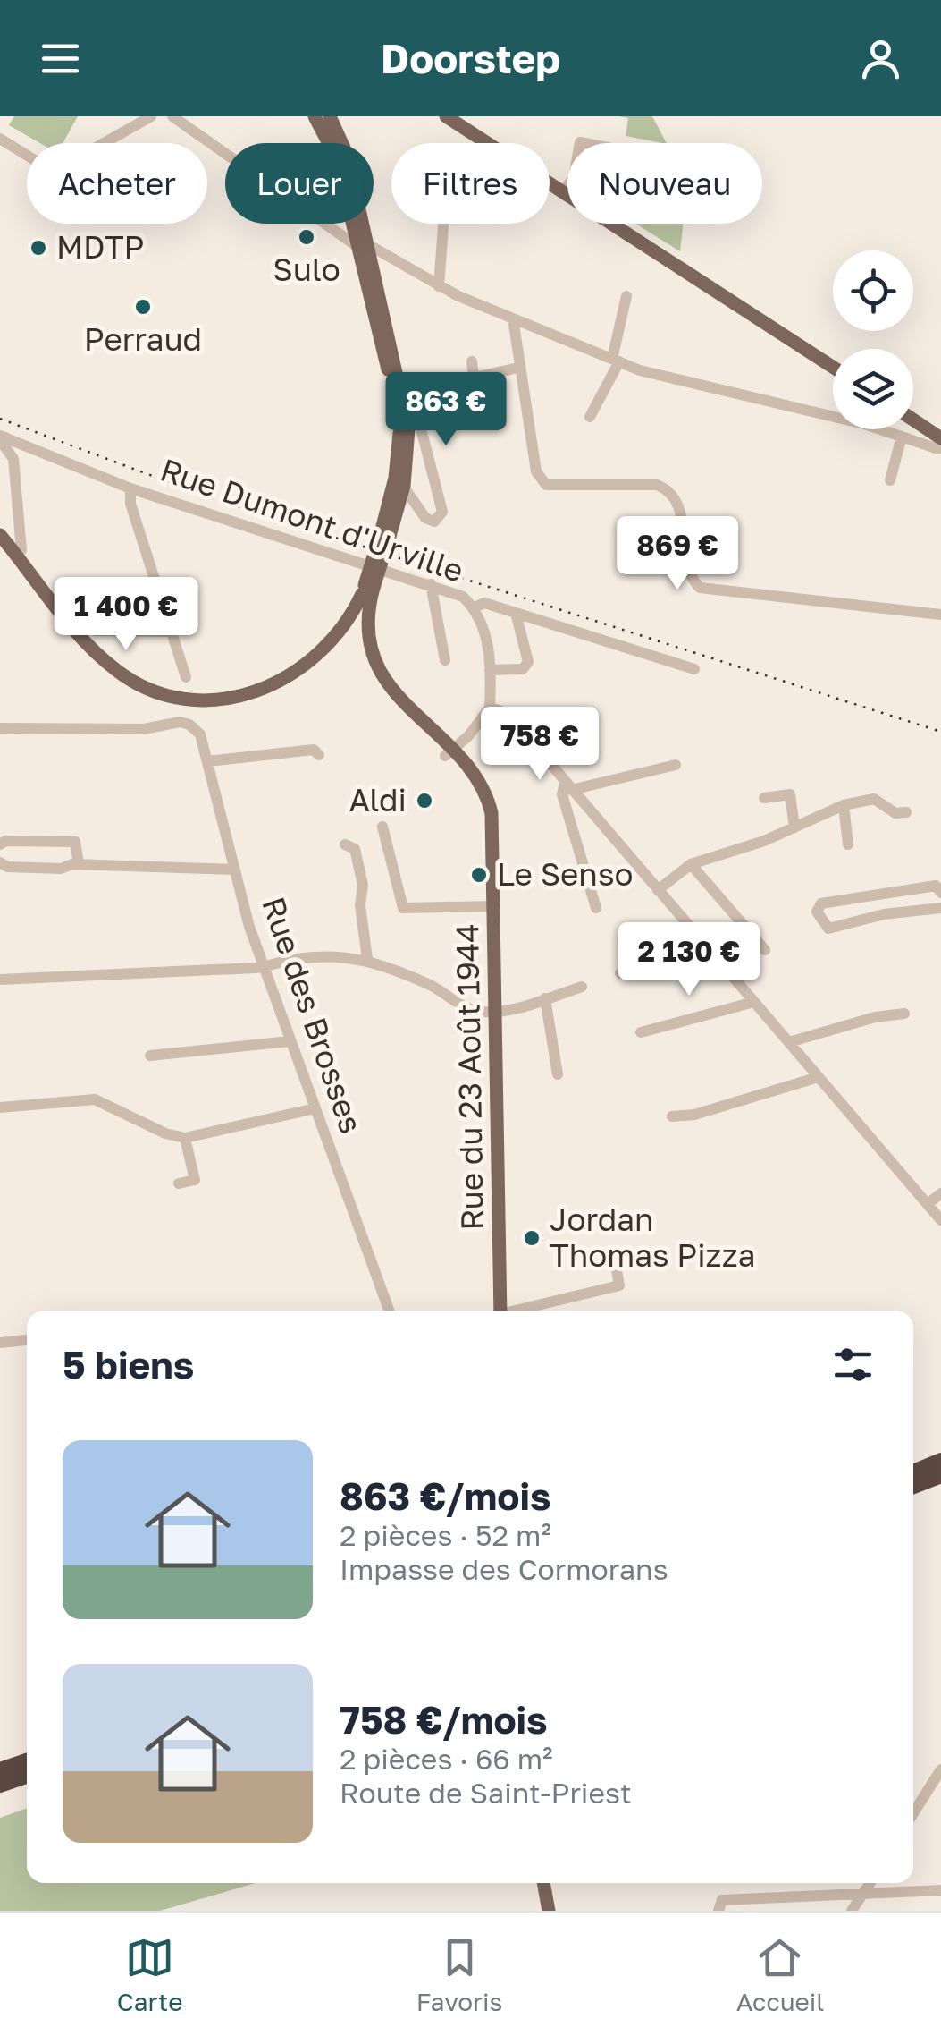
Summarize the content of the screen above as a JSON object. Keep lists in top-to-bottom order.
{
  "streets": {
    "main road": ["Rue du 23 Août 1944"],
    "street": ["Rue Dumont d'Urville", "Rue des Brosses"]
  },
  "places": [
    "Sulo",
    "MDTP",
    "Perraud",
    "Aldi",
    "Le Senso",
    "Jordan Thomas Pizza"
  ],
  "page": {
    "header": "Doorstep",
    "chip": [
      "Acheter",
      "Louer",
      "Filtres",
      "Nouveau"
    ],
    "price": [
      "863 €",
      "869 €",
      "1 400 €",
      "758 €",
      "2 130 €"
    ],
    "heading": "5 biens",
    "list": [
      {
        "name": "863 €/mois",
        "note": "2 pièces · 52 m² · Impasse des Cormorans"
      },
      {
        "name": "758 €/mois",
        "note": "2 pièces · 66 m² · Route de Saint-Priest"
      }
    ],
    "tabs": ["Carte", "Favoris", "Accueil"]
  }
}
